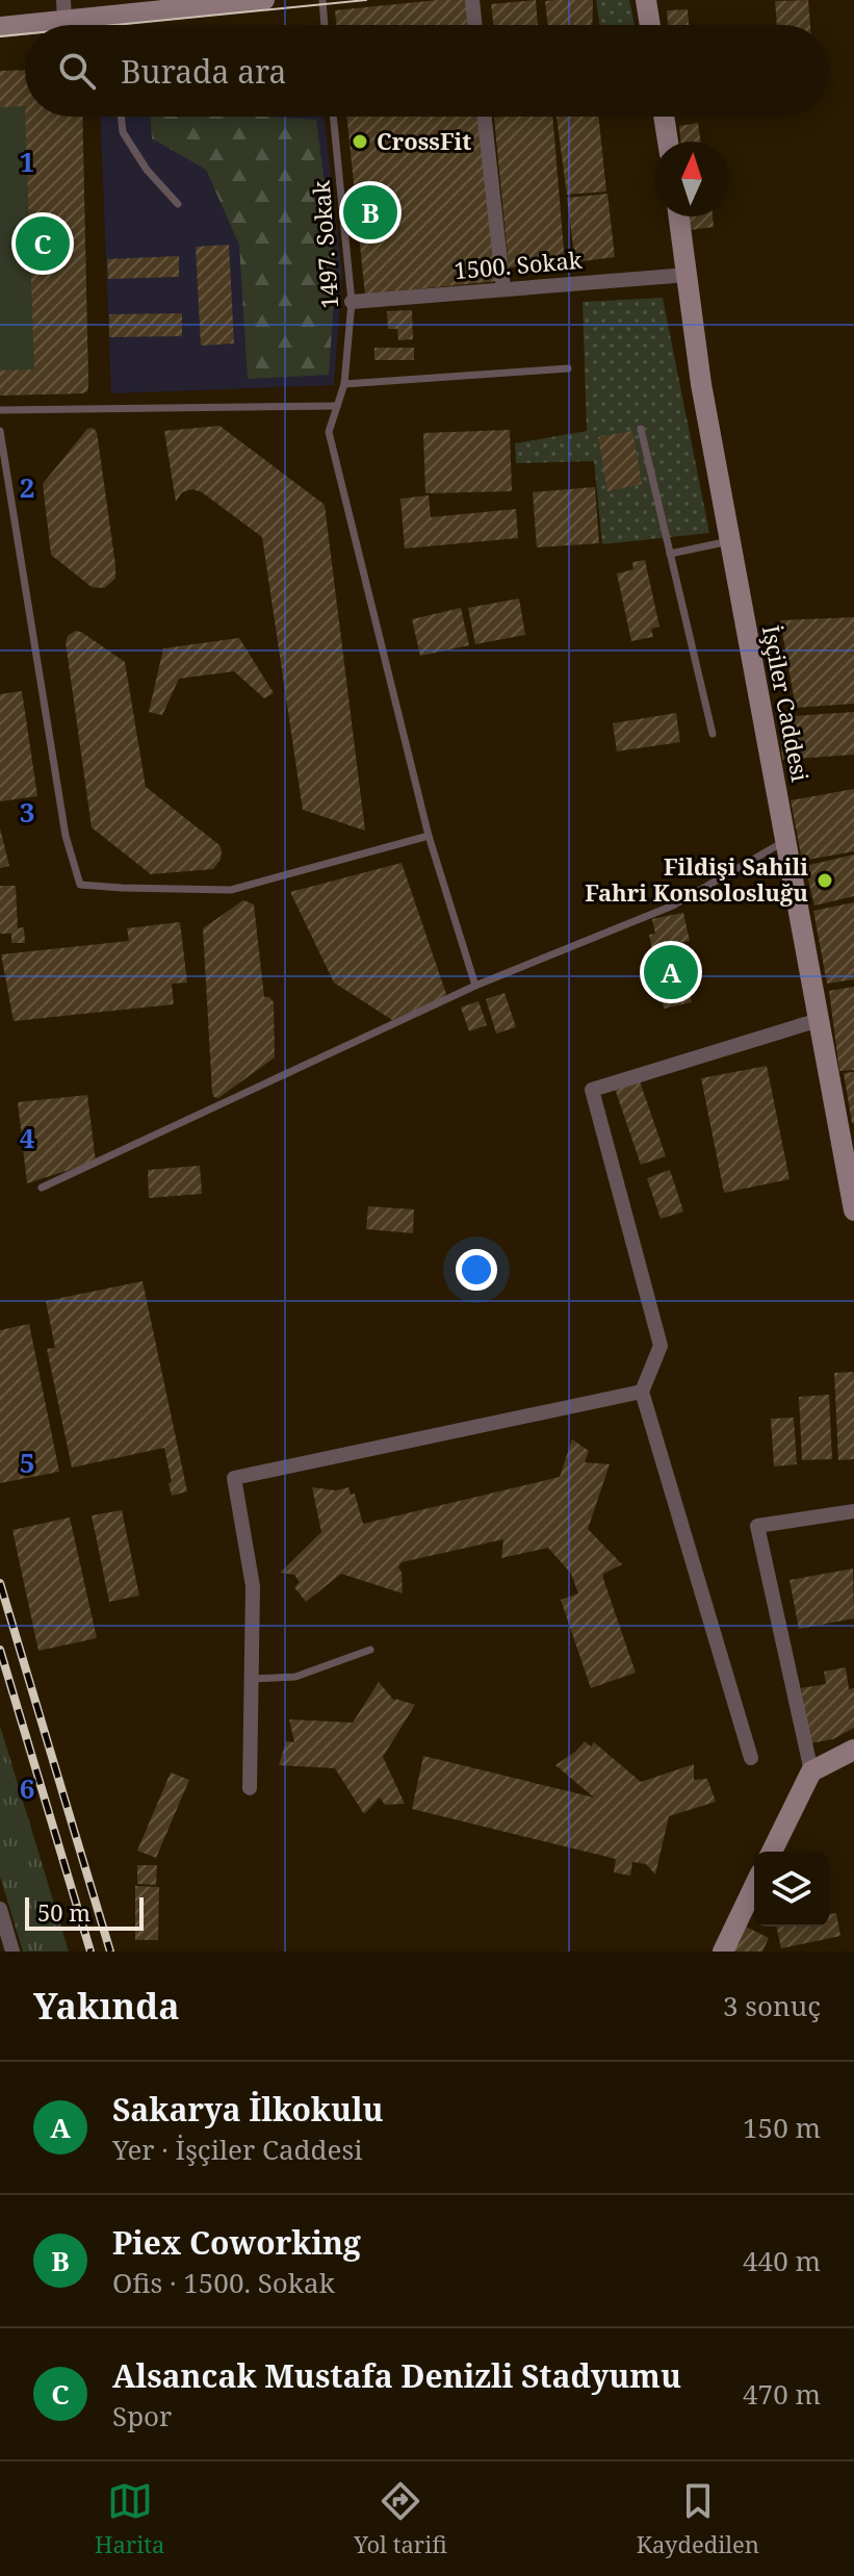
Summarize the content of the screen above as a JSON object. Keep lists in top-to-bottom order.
{
  "streets": {
    "street": ["1500. Sokak", "İşçiler Caddesi"],
    "lane": ["1497. Sokak"]
  },
  "crossings": [
    ["1497. Sokak", "1500. Sokak"],
    ["1500. Sokak", "İşçiler Caddesi"]
  ],
  "places": ["CrossFit", "Fildişi Sahili Fahri Konsolosluğu"],
  "scale_bar": "50 m",
  "north": "top",
  "page": {
    "search": "Burada ara",
    "pins": ["B", "C", "A"],
    "scale": "50 m",
    "heading": ["Yakında", "3 sonuç"],
    "list": [
      {
        "mark": "A",
        "name": "Sakarya İlkokulu",
        "note": "Yer · İşçiler Caddesi",
        "value": "150 m"
      },
      {
        "mark": "B",
        "name": "Piex Coworking",
        "note": "Ofis · 1500. Sokak",
        "value": "440 m"
      },
      {
        "mark": "C",
        "name": "Alsancak Mustafa Denizli Stadyumu",
        "note": "Spor",
        "value": "470 m"
      }
    ],
    "nav": ["Harita", "Yol tarifi", "Kaydedilen"]
  },
  "grid": {
    "rows": [
      "1",
      "2",
      "3",
      "4",
      "5",
      "6"
    ]
  }
}
